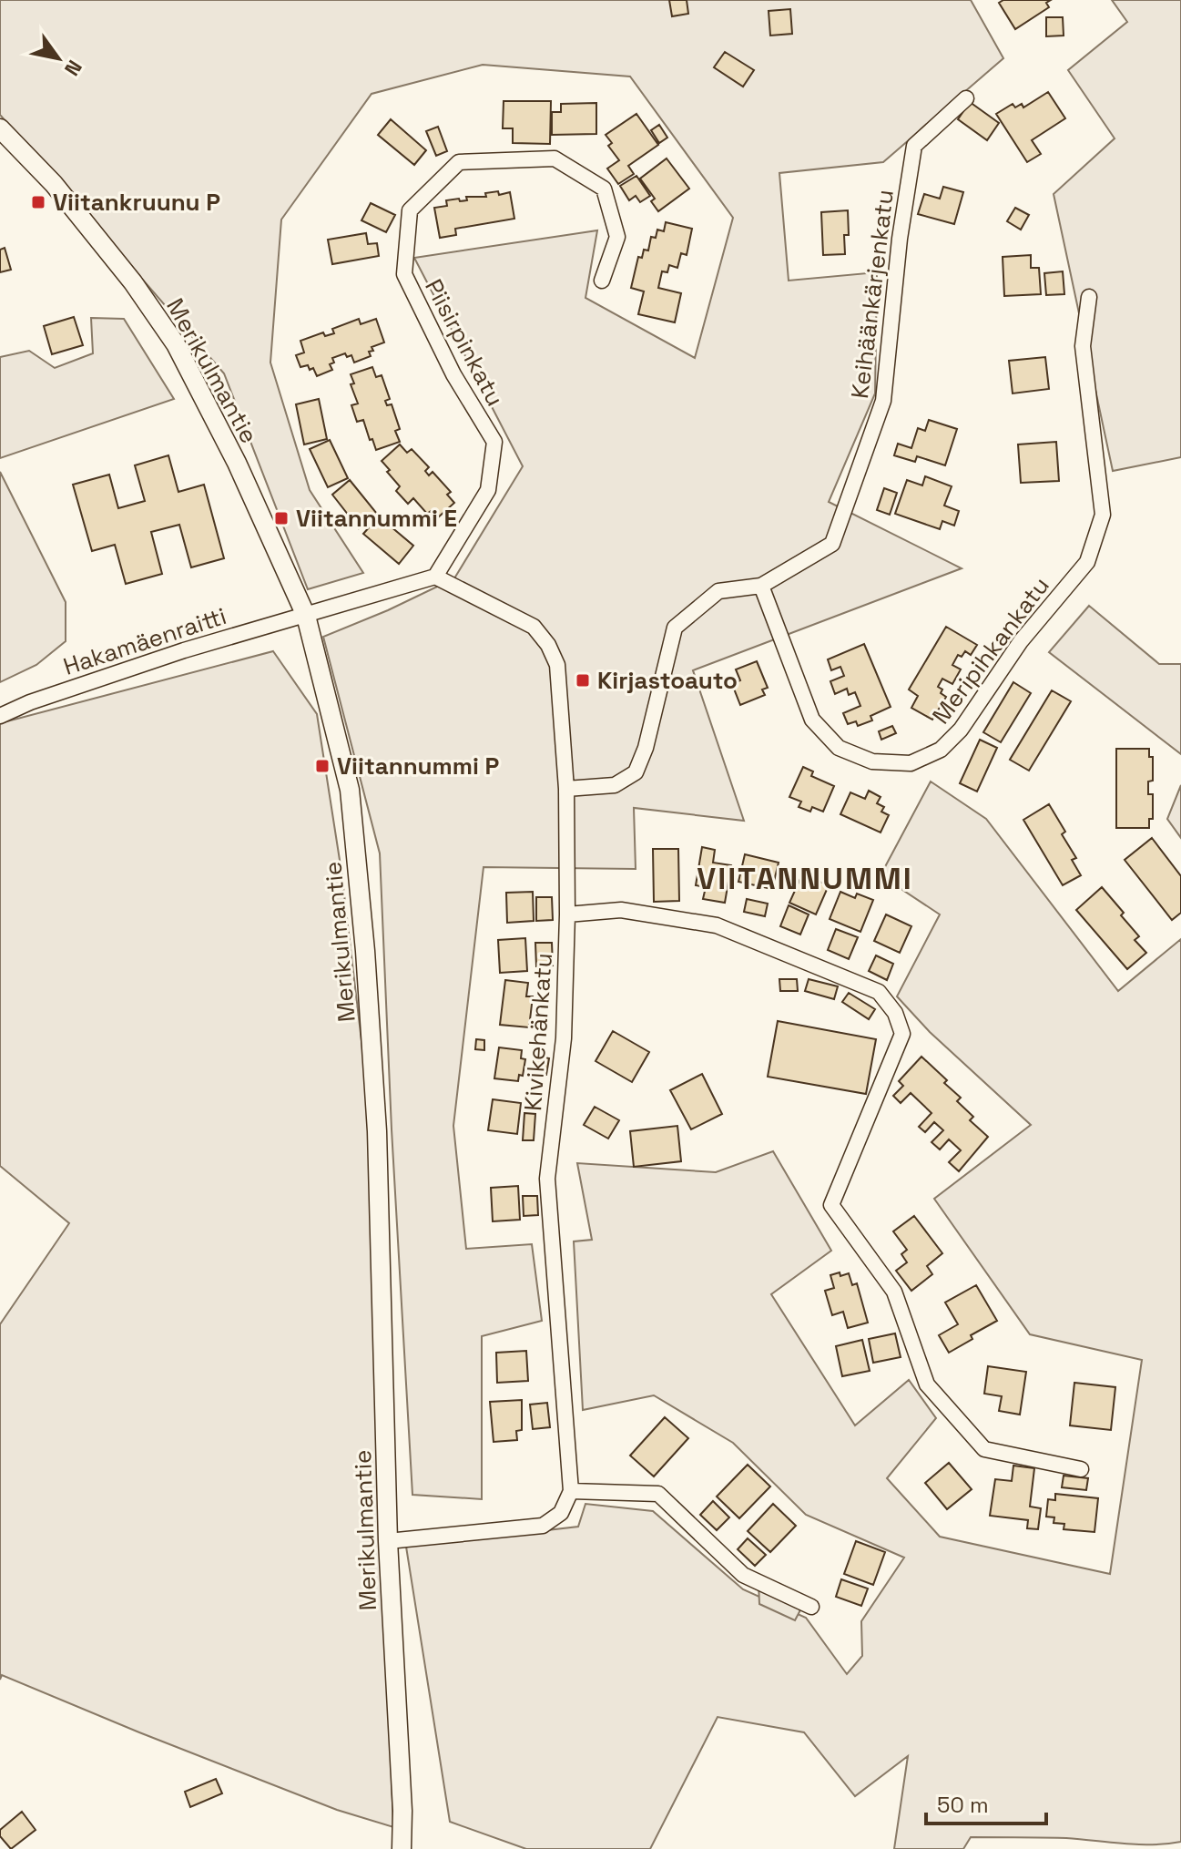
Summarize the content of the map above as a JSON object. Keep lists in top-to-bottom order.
{
  "streets": {
    "street": [
      "Keihäänkärjenkatu",
      "Piisirpinkatu",
      "Merikulmantie",
      "Hakamäenraitti",
      "Meripihkankatu",
      "Kivikehänkatu"
    ]
  },
  "crossings": [
    ["Keihäänkärjenkatu", "Meripihkankatu"],
    ["Keihäänkärjenkatu", "Kivikehänkatu"],
    ["Piisirpinkatu", "Kivikehänkatu"],
    ["Merikulmantie", "Hakamäenraitti"]
  ],
  "districts": ["VIITANNUMMI"],
  "places": {
    "transit": [
      "Viitankruunu P",
      "Viitannummi E",
      "Kirjastoauto",
      "Viitannummi P"
    ]
  },
  "scale_bar": "50 m",
  "north": "bottom right"
}
